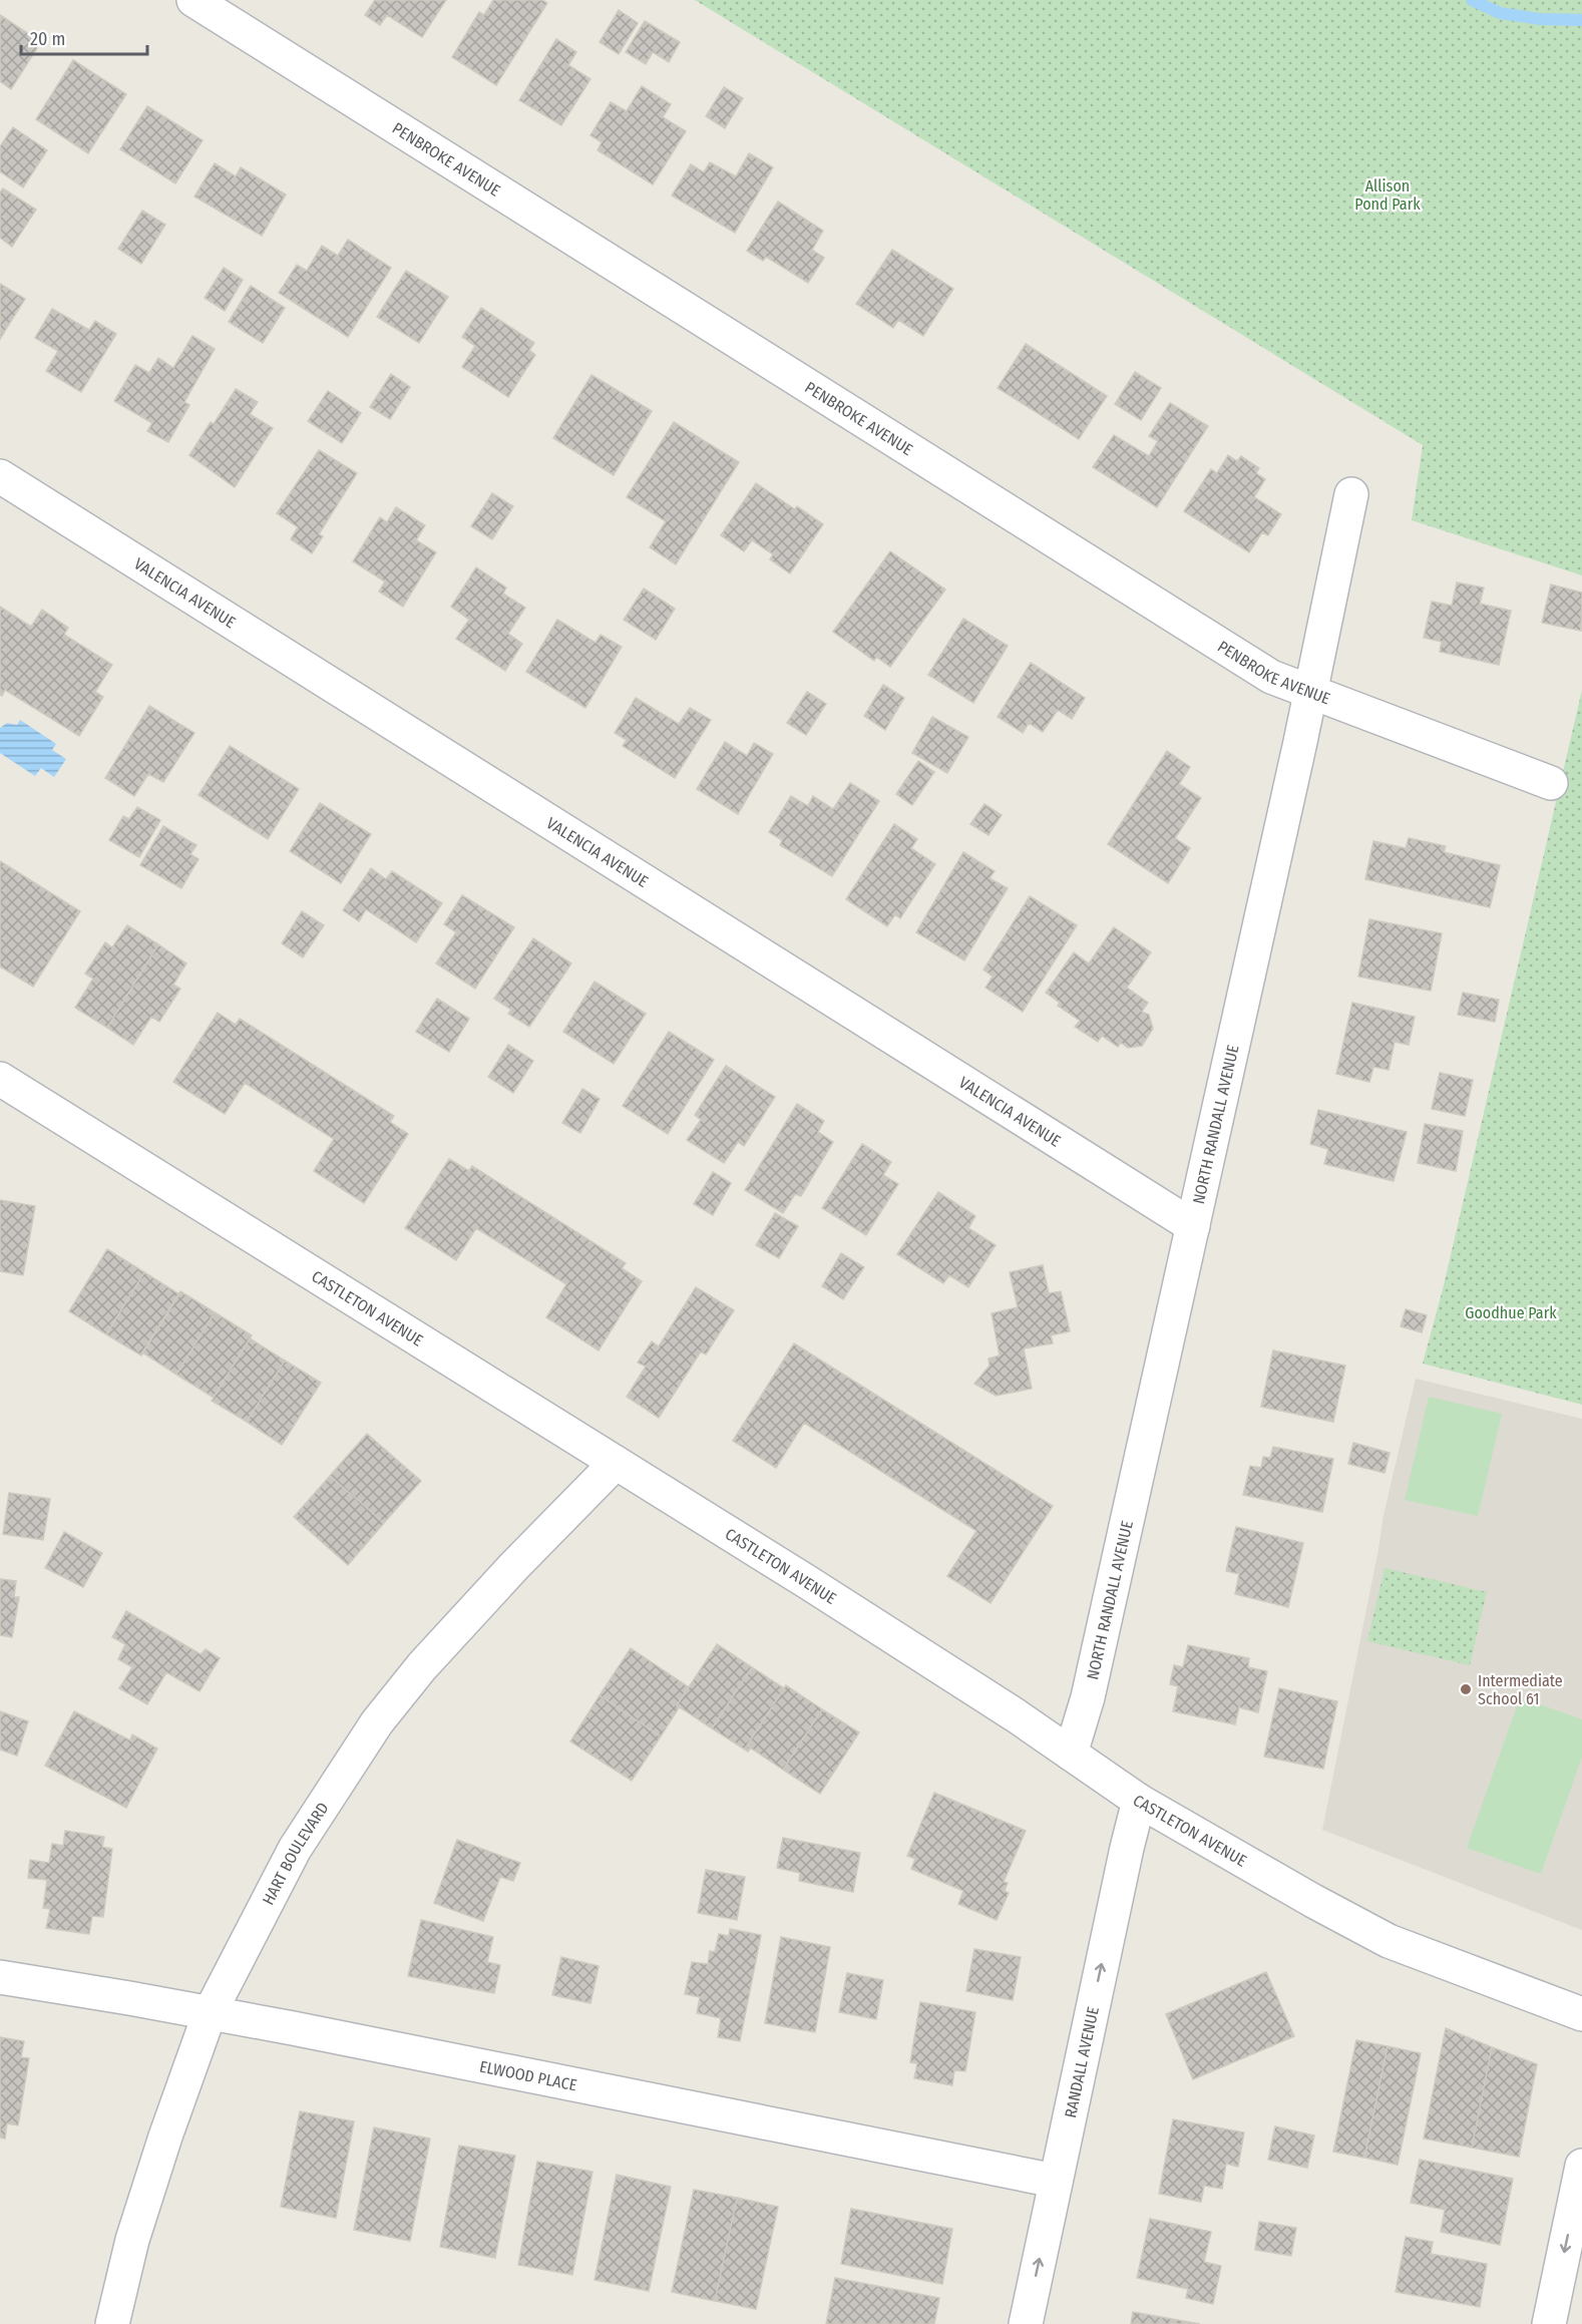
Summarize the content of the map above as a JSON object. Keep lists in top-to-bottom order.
{
  "streets": {
    "street": [
      "PENBROKE AVENUE",
      "VALENCIA AVENUE",
      "NORTH RANDALL AVENUE",
      "CASTLETON AVENUE",
      "HART BOULEVARD",
      "RANDALL AVENUE",
      "ELWOOD PLACE"
    ]
  },
  "crossings": [
    ["PENBROKE AVENUE", "NORTH RANDALL AVENUE"],
    ["VALENCIA AVENUE", "NORTH RANDALL AVENUE"],
    ["NORTH RANDALL AVENUE", "CASTLETON AVENUE"],
    ["CASTLETON AVENUE", "HART BOULEVARD"],
    ["CASTLETON AVENUE", "RANDALL AVENUE"],
    ["HART BOULEVARD", "ELWOOD PLACE"],
    ["RANDALL AVENUE", "ELWOOD PLACE"]
  ],
  "one_way": ["RANDALL AVENUE"],
  "parks": ["Allison Pond Park", "Goodhue Park"],
  "places": ["Intermediate School 61"],
  "scale_bar": "20 m"
}
